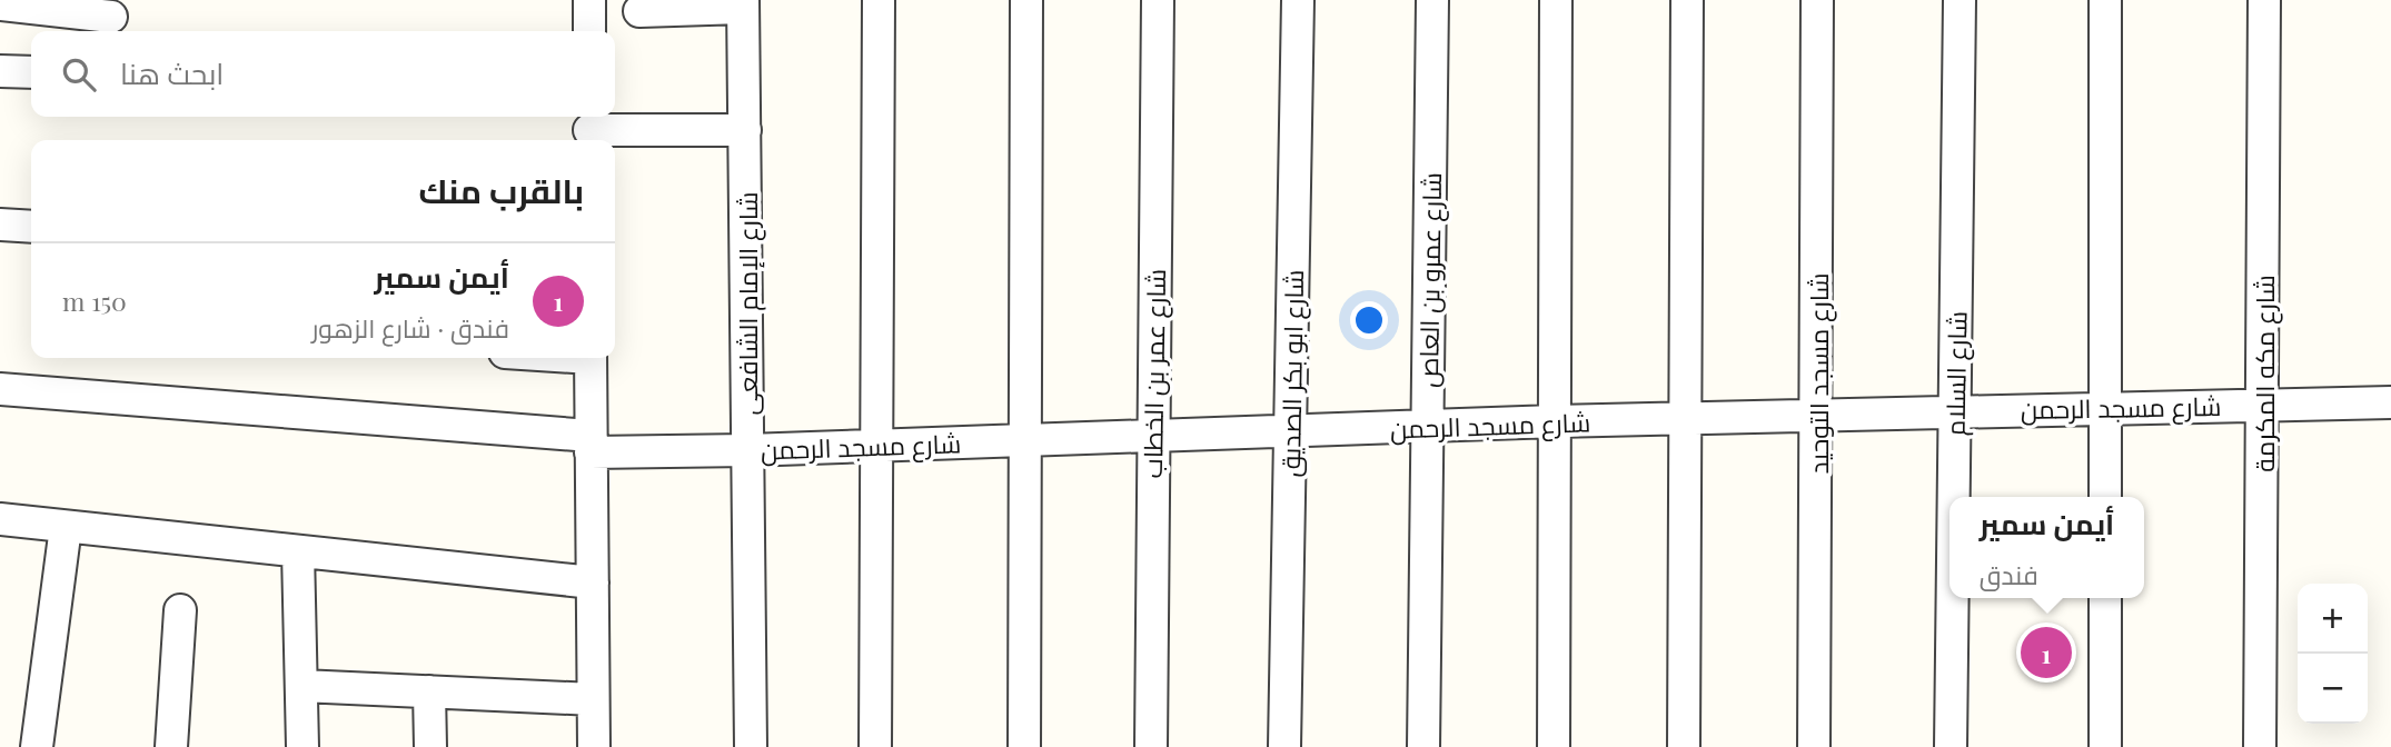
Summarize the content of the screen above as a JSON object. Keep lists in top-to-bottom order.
{
  "streets": {
    "street": [
      "شارع عمرو بن العاص",
      "شارع الإمام الشافعى",
      "شارع عمر بن الخطاب",
      "شارع ابو بكر الصديق",
      "شارع مسجد التوحيد",
      "شارع السلام",
      "شارع مكه المكرمة",
      "شارع مسجد الرحمن"
    ]
  },
  "crossings": [
    ["شارع عمرو بن العاص", "شارع مسجد الرحمن"],
    ["شارع الإمام الشافعى", "شارع مسجد الرحمن"],
    ["شارع عمر بن الخطاب", "شارع مسجد الرحمن"],
    ["شارع ابو بكر الصديق", "شارع مسجد الرحمن"],
    ["شارع مسجد التوحيد", "شارع مسجد الرحمن"],
    ["شارع السلام", "شارع مسجد الرحمن"],
    ["شارع مكه المكرمة", "شارع مسجد الرحمن"]
  ],
  "page": {
    "search": "ابحث هنا",
    "heading": "بالقرب منك",
    "list": [
      {
        "mark": "1",
        "name": "أيمن سمير",
        "note": "فندق · شارع الزهور",
        "value": "150 m"
      }
    ],
    "popup": ["أيمن سمير", "فندق"],
    "map_buttons": ["+", "−"],
    "pins": "1"
  }
}
